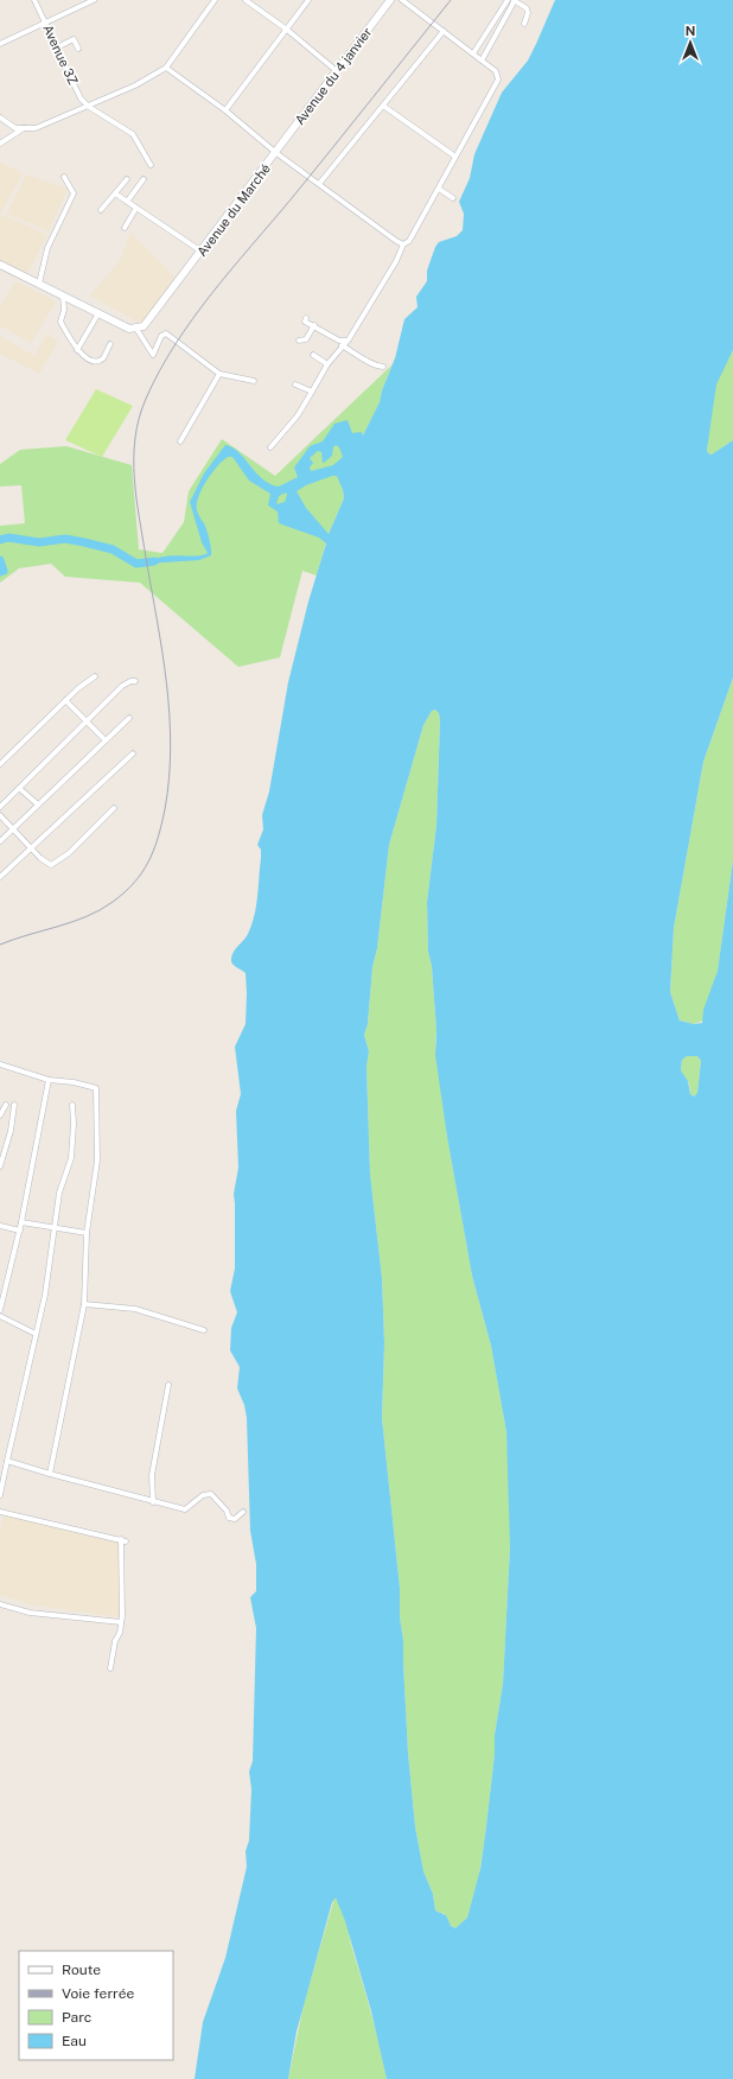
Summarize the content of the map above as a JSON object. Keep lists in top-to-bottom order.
{
  "streets": {
    "street": ["Avenue 3Z", "Avenue du 4 janvier", "Avenue du Marché"]
  },
  "crossings": [
    ["Avenue du 4 janvier", "Avenue du Marché"]
  ],
  "legend": [
    "Route",
    "Voie ferrée",
    "Parc",
    "Eau"
  ],
  "north": "top"
}
